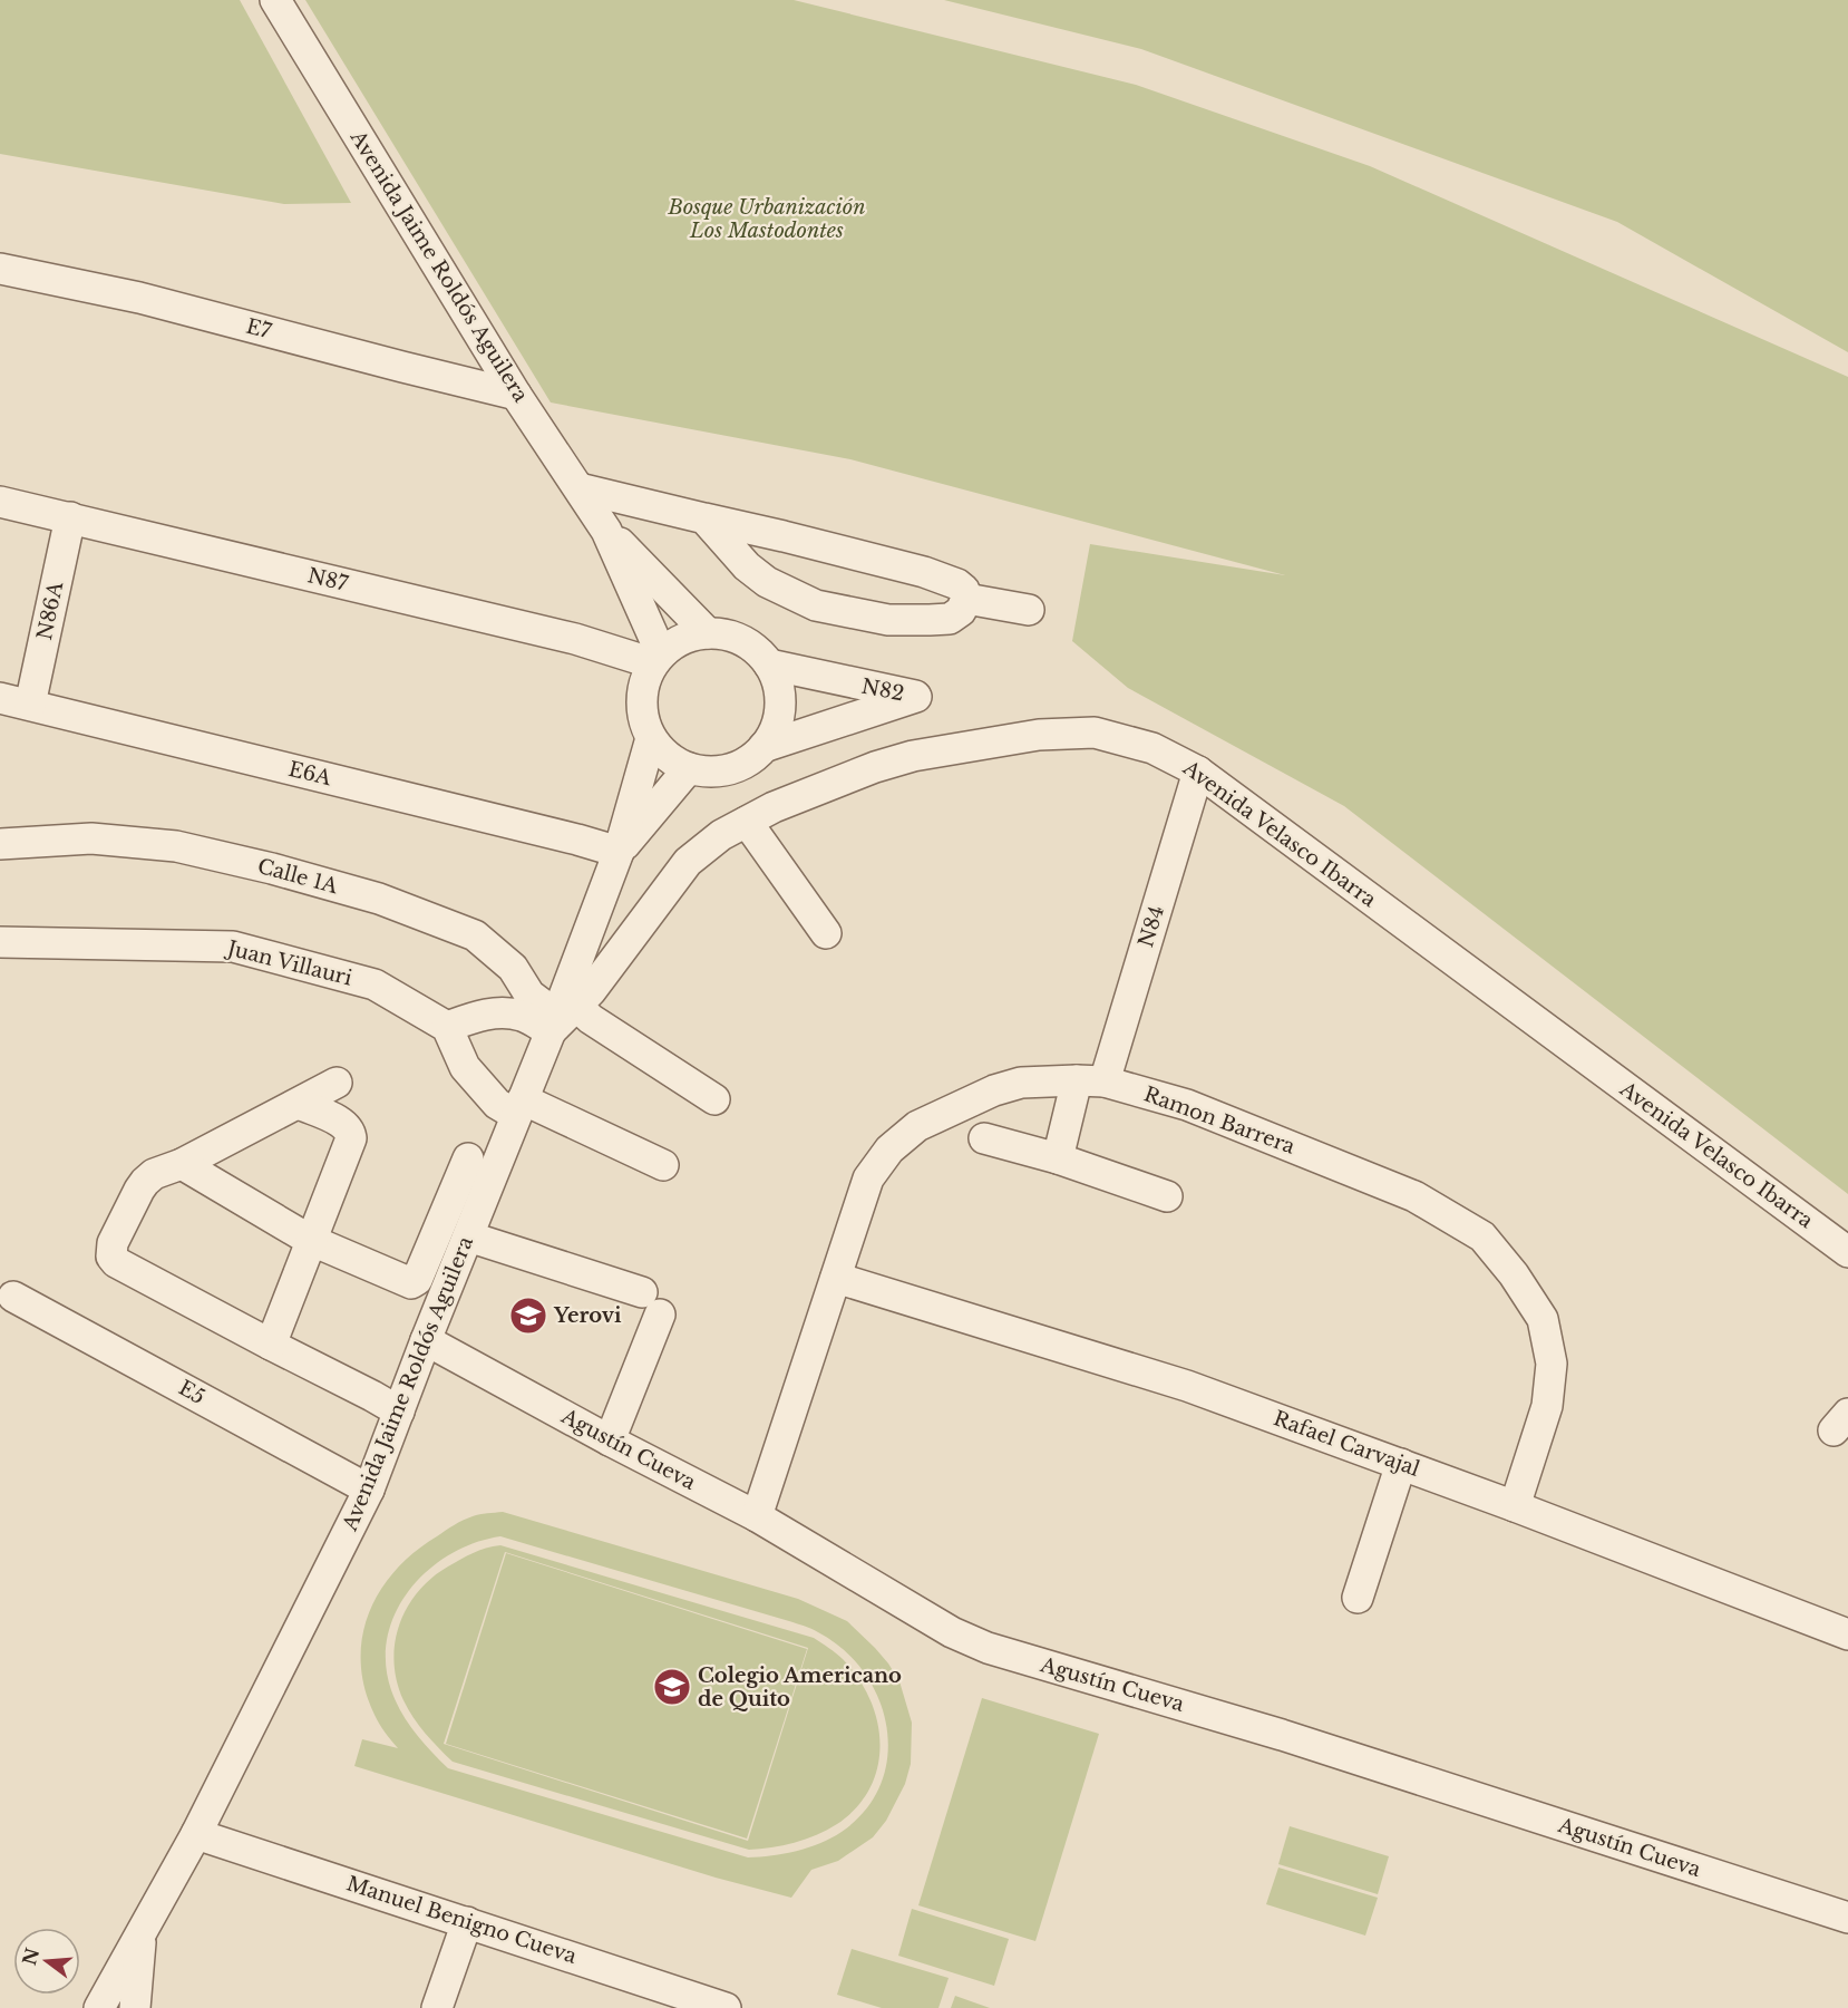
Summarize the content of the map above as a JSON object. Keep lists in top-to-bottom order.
{
  "streets": {
    "street": [
      "Avenida Jaime Roldós Aguilera",
      "E7",
      "N87",
      "N86A",
      "N82",
      "E6A",
      "Avenida Velasco Ibarra",
      "Calle 1A",
      "N84",
      "Juan Villauri",
      "Ramon Barrera",
      "E5",
      "Rafael Carvajal",
      "Agustín Cueva",
      "Manuel Benigno Cueva"
    ]
  },
  "crossings": [
    ["Avenida Jaime Roldós Aguilera", "E7"],
    ["Avenida Jaime Roldós Aguilera", "N87"],
    ["Avenida Jaime Roldós Aguilera", "N82"],
    ["Avenida Jaime Roldós Aguilera", "E6A"],
    ["Avenida Jaime Roldós Aguilera", "Avenida Velasco Ibarra"],
    ["Avenida Jaime Roldós Aguilera", "Calle 1A"],
    ["Avenida Jaime Roldós Aguilera", "E5"],
    ["Avenida Jaime Roldós Aguilera", "Agustín Cueva"],
    ["Avenida Jaime Roldós Aguilera", "Manuel Benigno Cueva"],
    ["N87", "N86A"],
    ["N87", "N82"],
    ["N86A", "E6A"],
    ["Avenida Velasco Ibarra", "Calle 1A"],
    ["Avenida Velasco Ibarra", "N84"],
    ["N84", "Ramon Barrera"],
    ["Ramon Barrera", "Rafael Carvajal"],
    ["Ramon Barrera", "Agustín Cueva"]
  ],
  "parks": ["Bosque Urbanización Los Mastodontes"],
  "places": {
    "school or university": ["Yerovi", "Colegio Americano de Quito"]
  },
  "north": "left"
}
